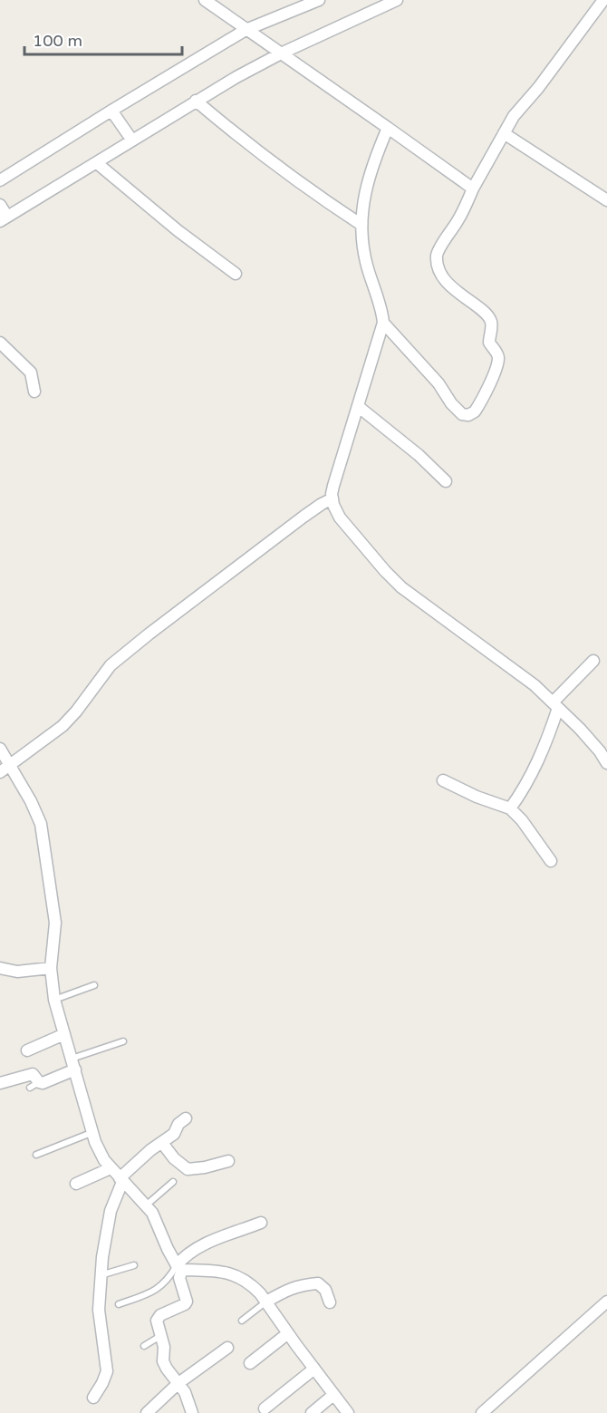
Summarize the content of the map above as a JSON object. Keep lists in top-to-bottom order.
{
  "scale_bar": "100 m"
}
